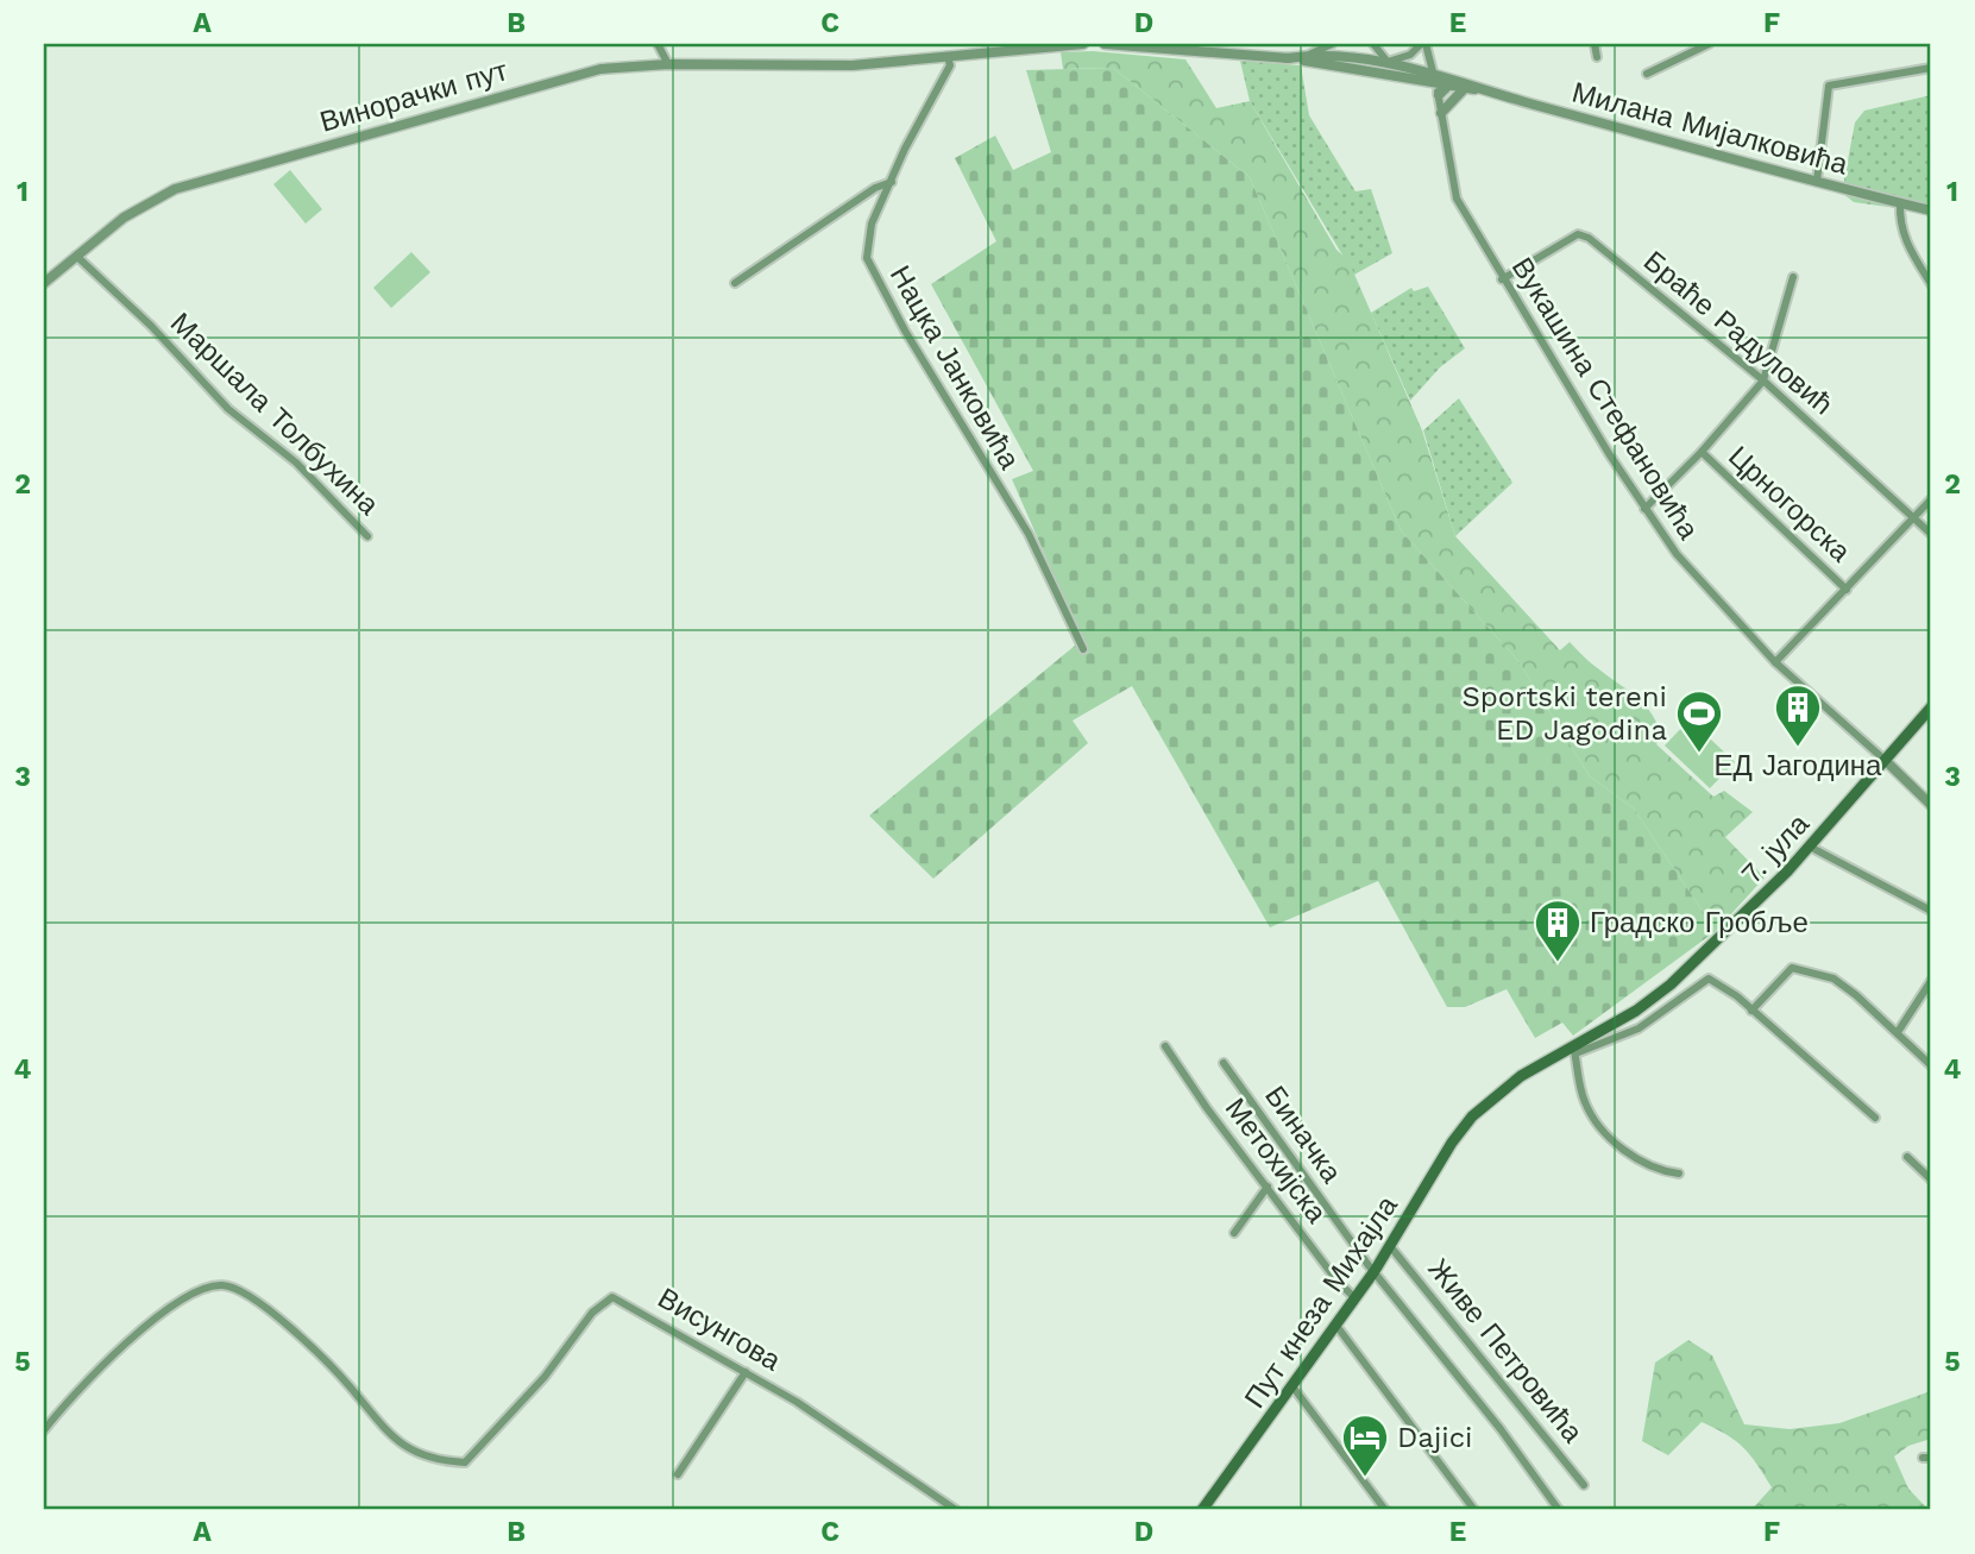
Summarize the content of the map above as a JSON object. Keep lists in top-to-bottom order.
{
  "streets": {
    "main road": ["7. јула", "Пут кнеза Михајла"],
    "street": [
      "Винорачки пут",
      "Милана Мијалковића",
      "Браће Радуловић",
      "Нацка Јанковића",
      "Вукашина Стефановића",
      "Маршала Толбухина",
      "Црногорска",
      "Биначка",
      "Метохијска",
      "Висунгова",
      "Живе Петровића"
    ]
  },
  "crossings": [
    ["Винорачки пут", "Нацка Јанковића"],
    ["Винорачки пут", "Маршала Толбухина"],
    ["Милана Мијалковића", "Вукашина Стефановића"],
    ["Браће Радуловић", "Вукашина Стефановића"],
    ["Вукашина Стефановића", "7. јула"],
    ["7. јула", "Пут кнеза Михајла"],
    ["Биначка", "Пут кнеза Михајла"],
    ["Метохијска", "Пут кнеза Михајла"],
    ["Пут кнеза Михајла", "Живе Петровића"]
  ],
  "places": {
    "building": ["ЕД Јагодина", "Градско Гробље"],
    "sports": ["Sportski tereni ED Jagodina"],
    "hotel": ["Dajici"]
  },
  "grid": {
    "columns": [
      "A",
      "B",
      "C",
      "D",
      "E",
      "F"
    ],
    "rows": [
      "1",
      "2",
      "3",
      "4",
      "5"
    ]
  }
}
